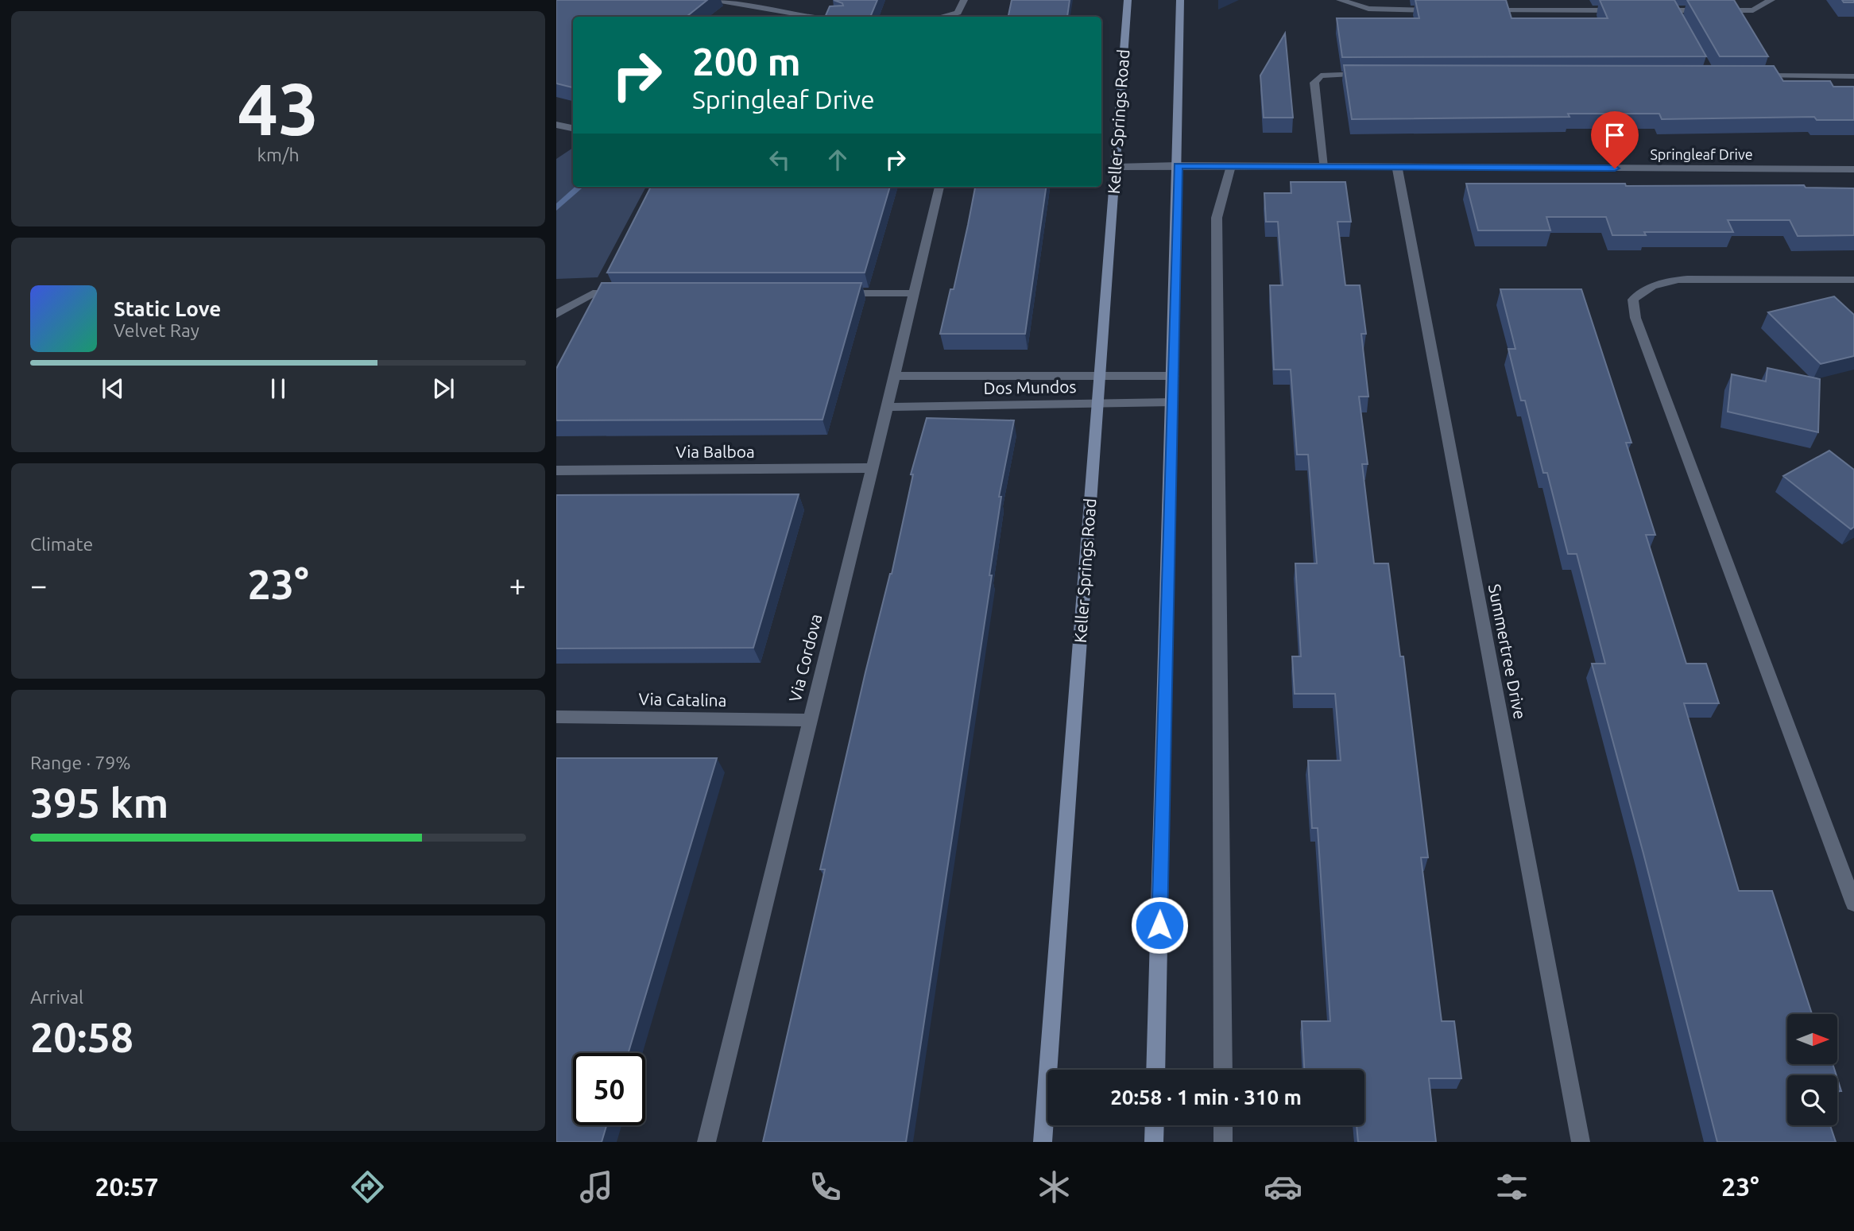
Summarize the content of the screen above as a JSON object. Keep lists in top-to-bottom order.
{
  "streets": {
    "main road": ["Keller Springs Road"],
    "street": [
      "Springleaf Drive",
      "Dos Mundos",
      "Via Balboa",
      "Summertree Drive",
      "Via Cordova",
      "Via Catalina"
    ]
  },
  "crossings": [
    ["Keller Springs Road", "Springleaf Drive"],
    ["Keller Springs Road", "Dos Mundos"],
    ["Springleaf Drive", "Summertree Drive"],
    ["Dos Mundos", "Via Cordova"],
    ["Via Balboa", "Via Cordova"],
    ["Via Cordova", "Via Catalina"]
  ],
  "north": "right",
  "page": {
    "tile": [
      ["43", "km/h"],
      "Climate",
      ["Range · 79%", "395 km"],
      ["Arrival", "20:58"]
    ],
    "turn": ["200 m", "Springleaf Drive"],
    "song": ["Static Love", "Velvet Ray"],
    "heat": ["−", "23°", "+"],
    "limit": "50",
    "trip": "20:58 · 1 min · 310 m",
    "tabs": ["20:57", "23°"]
  }
}
